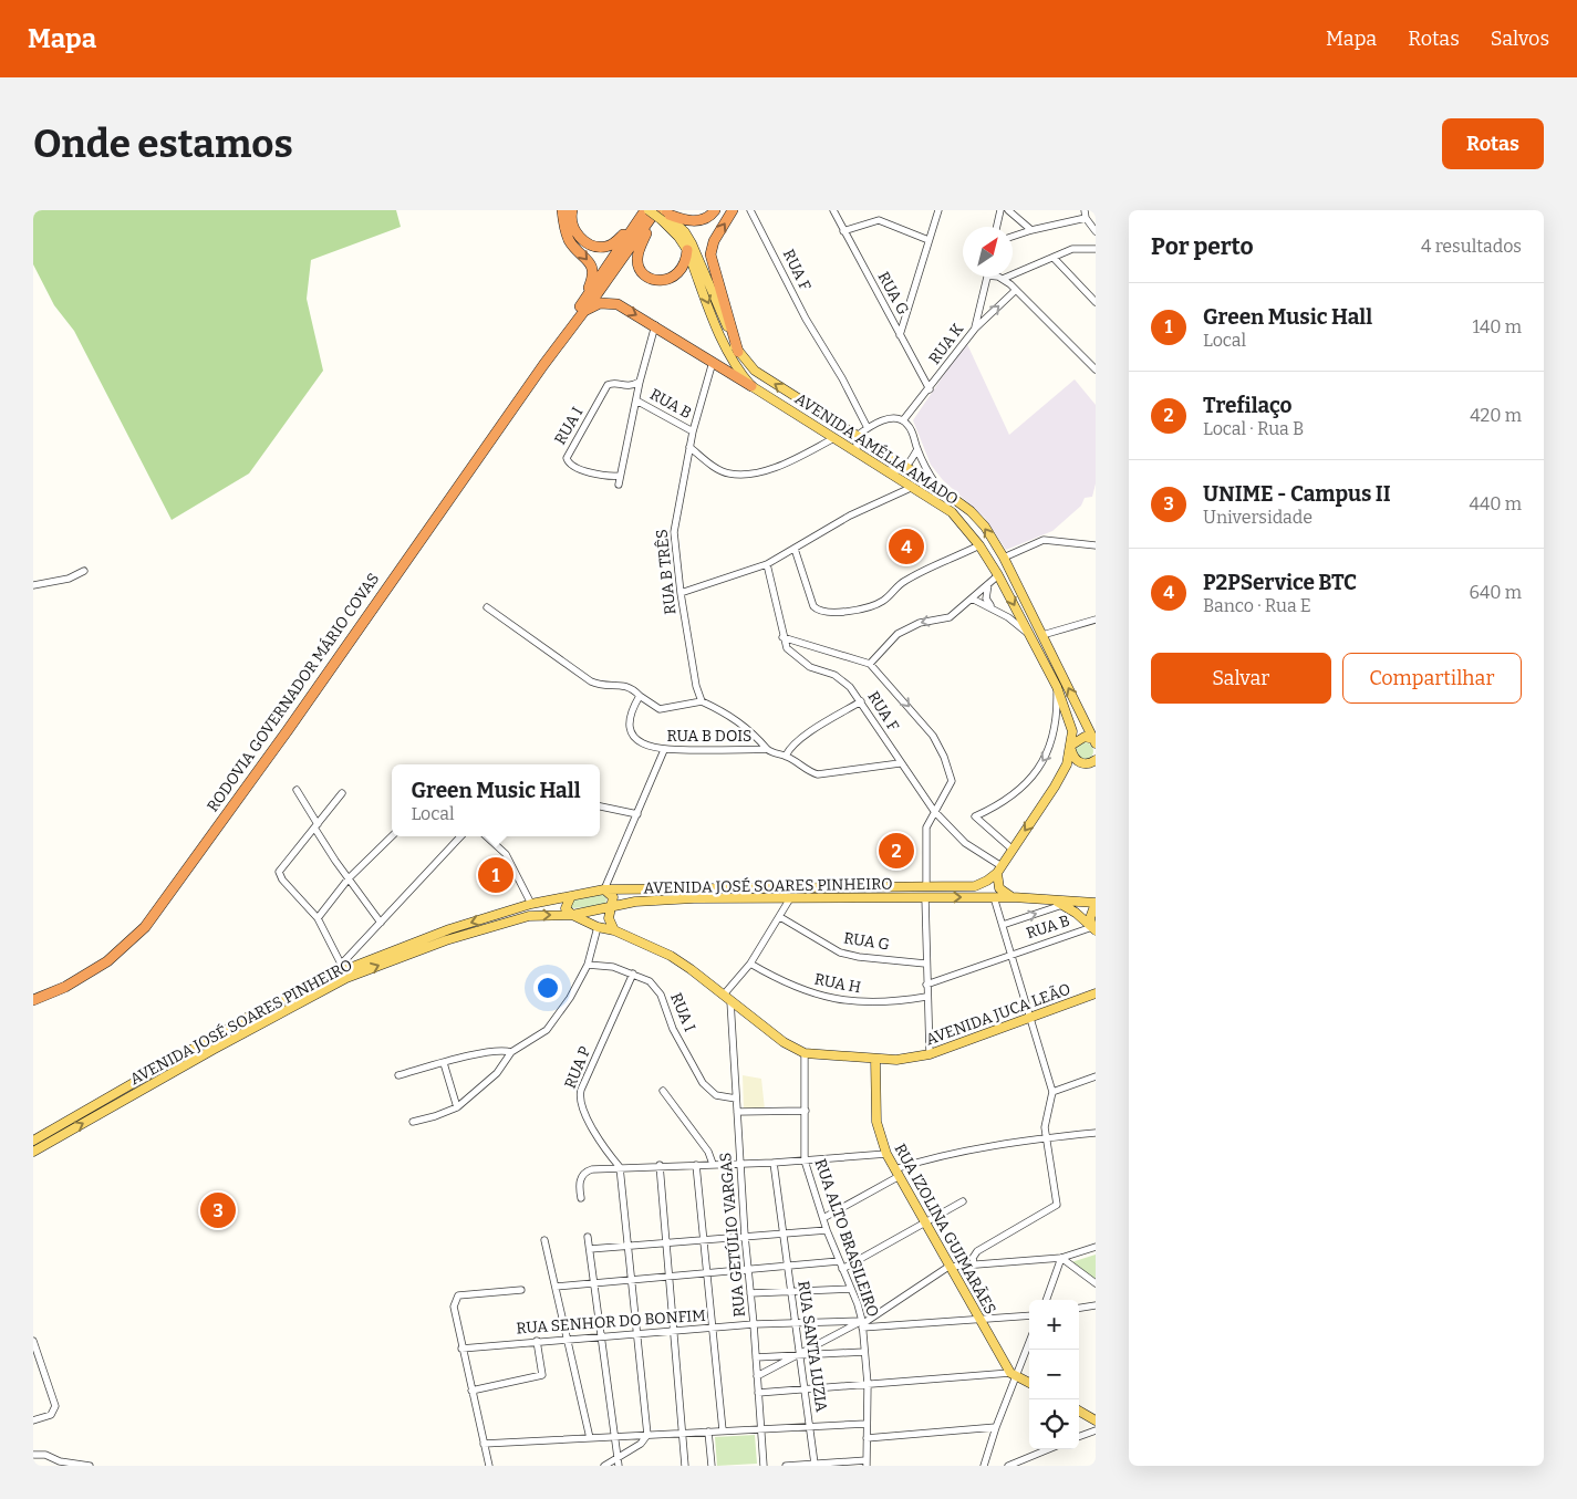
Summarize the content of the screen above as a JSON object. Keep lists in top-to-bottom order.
{
  "streets": {
    "highway": ["RODOVIA GOVERNADOR MÁRIO COVAS"],
    "main road": [
      "AVENIDA AMÉLIA AMADO",
      "AVENIDA JOSÉ SOARES PINHEIRO",
      "AVENIDA JUCA LEÃO",
      "RUA IZOLINA GUIMARÃES"
    ],
    "street": [
      "RUA F",
      "RUA G",
      "RUA K",
      "RUA B",
      "RUA I",
      "RUA B TRÊS",
      "RUA B DOIS",
      "RUA H",
      "RUA P",
      "RUA GETÚLIO VARGAS",
      "RUA ALTO BRASILEIRO",
      "RUA SENHOR DO BONFIM",
      "RUA SANTA LUZIA"
    ]
  },
  "crossings": [
    ["RUA F", "AVENIDA AMÉLIA AMADO"],
    ["RUA F", "RUA B DOIS"],
    ["RUA F", "AVENIDA JOSÉ SOARES PINHEIRO"],
    ["RUA G", "RUA K"],
    ["RUA B", "RUA B TRÊS"],
    ["RUA I", "RUA P"],
    ["RUA I", "RUA GETÚLIO VARGAS"],
    ["AVENIDA AMÉLIA AMADO", "AVENIDA JOSÉ SOARES PINHEIRO"],
    ["AVENIDA JOSÉ SOARES PINHEIRO", "AVENIDA JUCA LEÃO"],
    ["AVENIDA JUCA LEÃO", "RUA IZOLINA GUIMARÃES"],
    ["AVENIDA JUCA LEÃO", "RUA GETÚLIO VARGAS"],
    ["AVENIDA JUCA LEÃO", "RUA ALTO BRASILEIRO"],
    ["RUA IZOLINA GUIMARÃES", "RUA SENHOR DO BONFIM"],
    ["RUA GETÚLIO VARGAS", "RUA SENHOR DO BONFIM"],
    ["RUA ALTO BRASILEIRO", "RUA SENHOR DO BONFIM"],
    ["RUA SENHOR DO BONFIM", "RUA SANTA LUZIA"]
  ],
  "north": "top right",
  "page": {
    "header": "Mapa",
    "nav": ["Mapa", "Rotas", "Salvos"],
    "buttons": [
      "Rotas",
      ["Salvar", "Compartilhar"]
    ],
    "title": "Onde estamos",
    "heading": ["Por perto", "4 resultados"],
    "list": [
      {
        "mark": "1",
        "name": "Green Music Hall",
        "note": "Local",
        "value": "140 m"
      },
      {
        "mark": "2",
        "name": "Trefilaço",
        "note": "Local · Rua B",
        "value": "420 m"
      },
      {
        "mark": "3",
        "name": "UNIME - Campus II",
        "note": "Universidade",
        "value": "440 m"
      },
      {
        "mark": "4",
        "name": "P2PService BTC",
        "note": "Banco · Rua E",
        "value": "640 m"
      }
    ],
    "pins": [
      "4",
      "2",
      "1",
      "3"
    ],
    "popup": ["Green Music Hall", "Local"],
    "map_buttons": ["+", "−"]
  }
}
